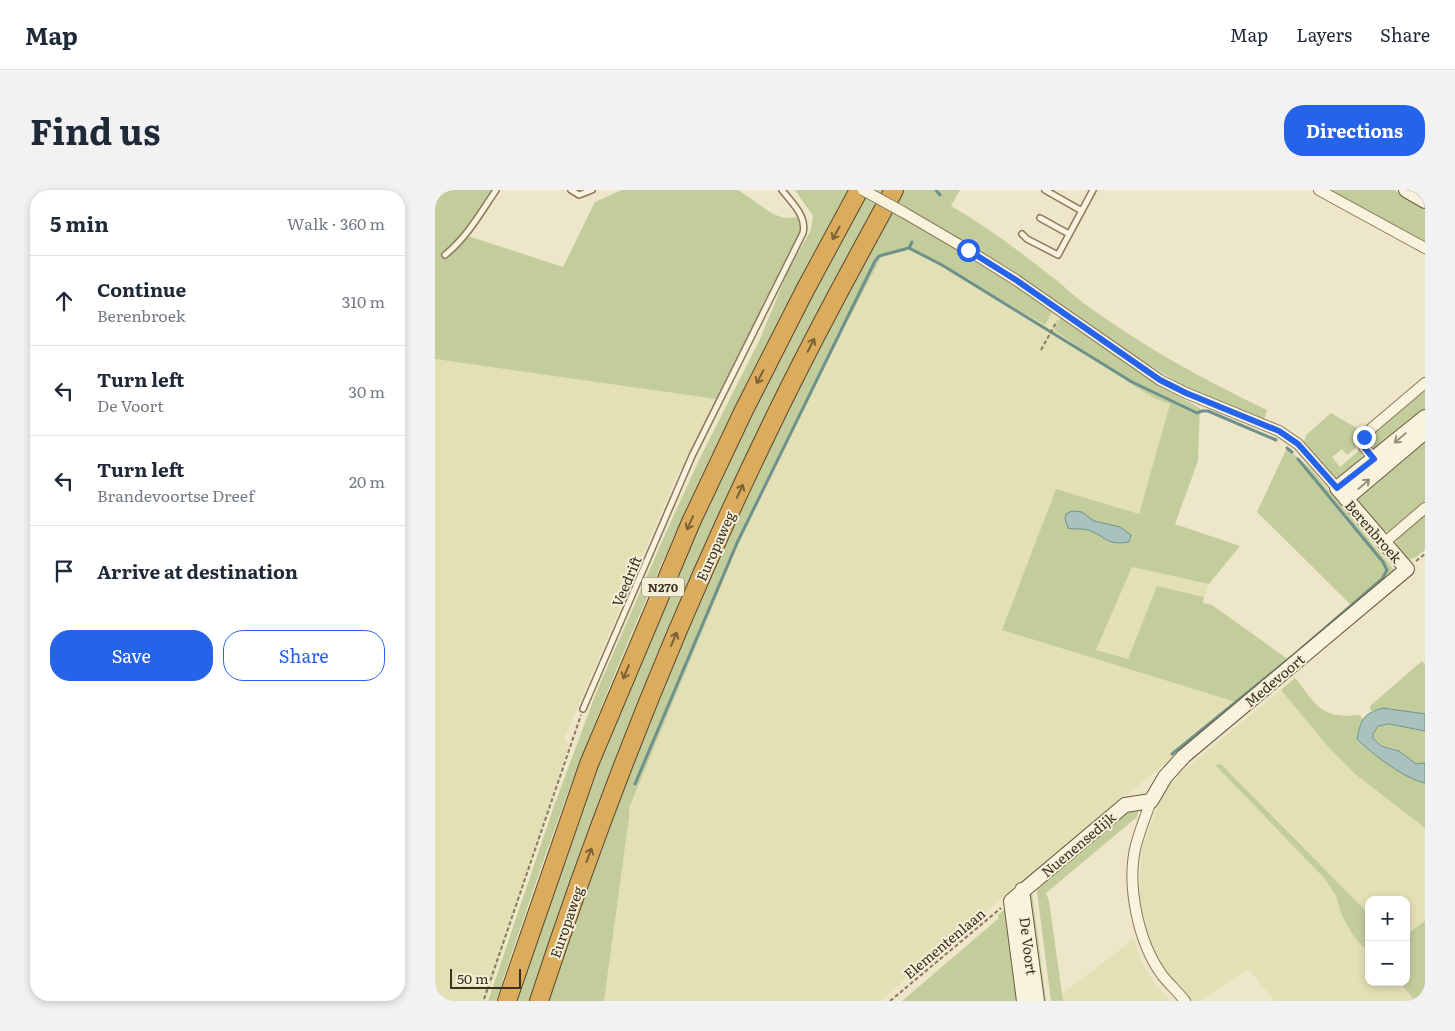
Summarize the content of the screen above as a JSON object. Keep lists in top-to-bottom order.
{
  "streets": {
    "highway": ["Europaweg", "N270"],
    "street": [
      "Berenbroek",
      "Medevoort",
      "Nuenensedijk",
      "De Voort"
    ],
    "lane": ["Veedrift"],
    "path": ["Elementenlaan"]
  },
  "crossings": [
    ["Berenbroek", "Medevoort"],
    ["Medevoort", "Nuenensedijk"],
    ["Nuenensedijk", "Elementenlaan"],
    ["Nuenensedijk", "De Voort"],
    ["Elementenlaan", "De Voort"]
  ],
  "scale_bar": "50 m",
  "page": {
    "header": "Map",
    "nav": ["Map", "Layers", "Share"],
    "title": "Find us",
    "buttons": [
      "Directions",
      ["Save", "Share"]
    ],
    "heading": ["5 min", "Walk · 360 m"],
    "list": [
      ["Continue", "Berenbroek", "310 m"],
      ["Turn left", "De Voort", "30 m"],
      ["Turn left", "Brandevoortse Dreef", "20 m"],
      "Arrive at destination"
    ],
    "map_buttons": ["+", "−"],
    "scale": "50 m"
  }
}
